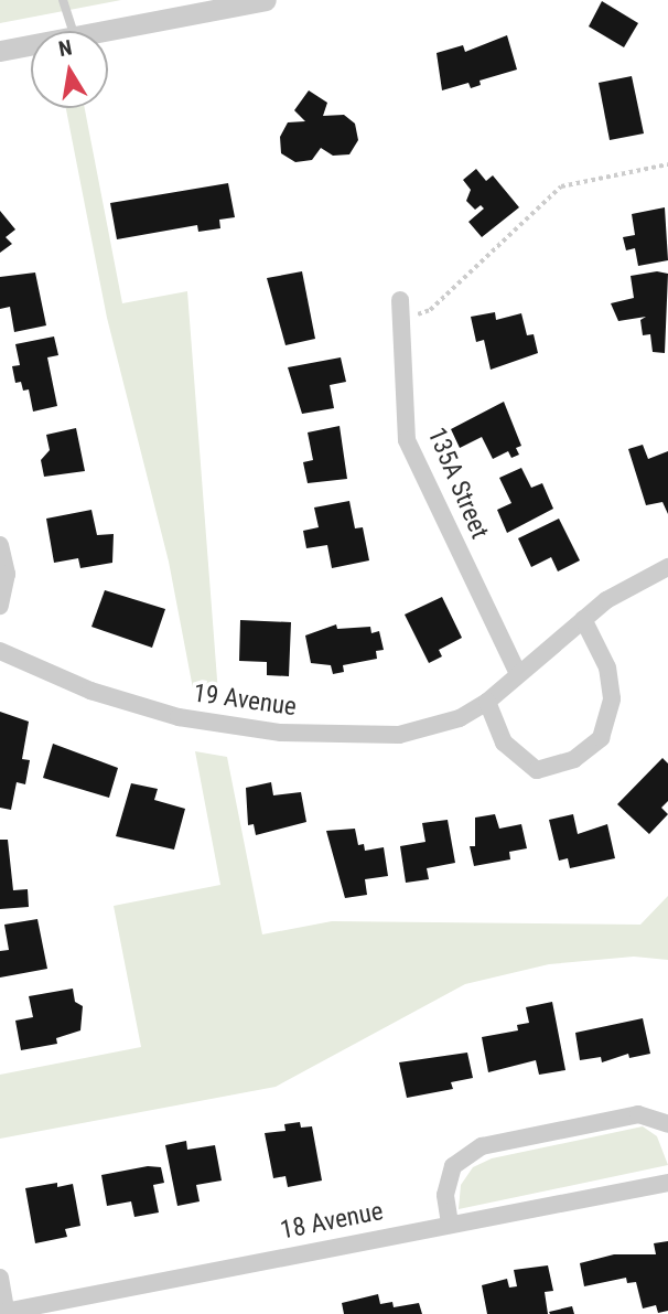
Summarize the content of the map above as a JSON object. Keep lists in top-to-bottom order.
{
  "streets": {
    "street": ["135A Street", "19 Avenue", "18 Avenue"]
  },
  "crossings": [
    ["135A Street", "19 Avenue"]
  ],
  "north": "top"
}
